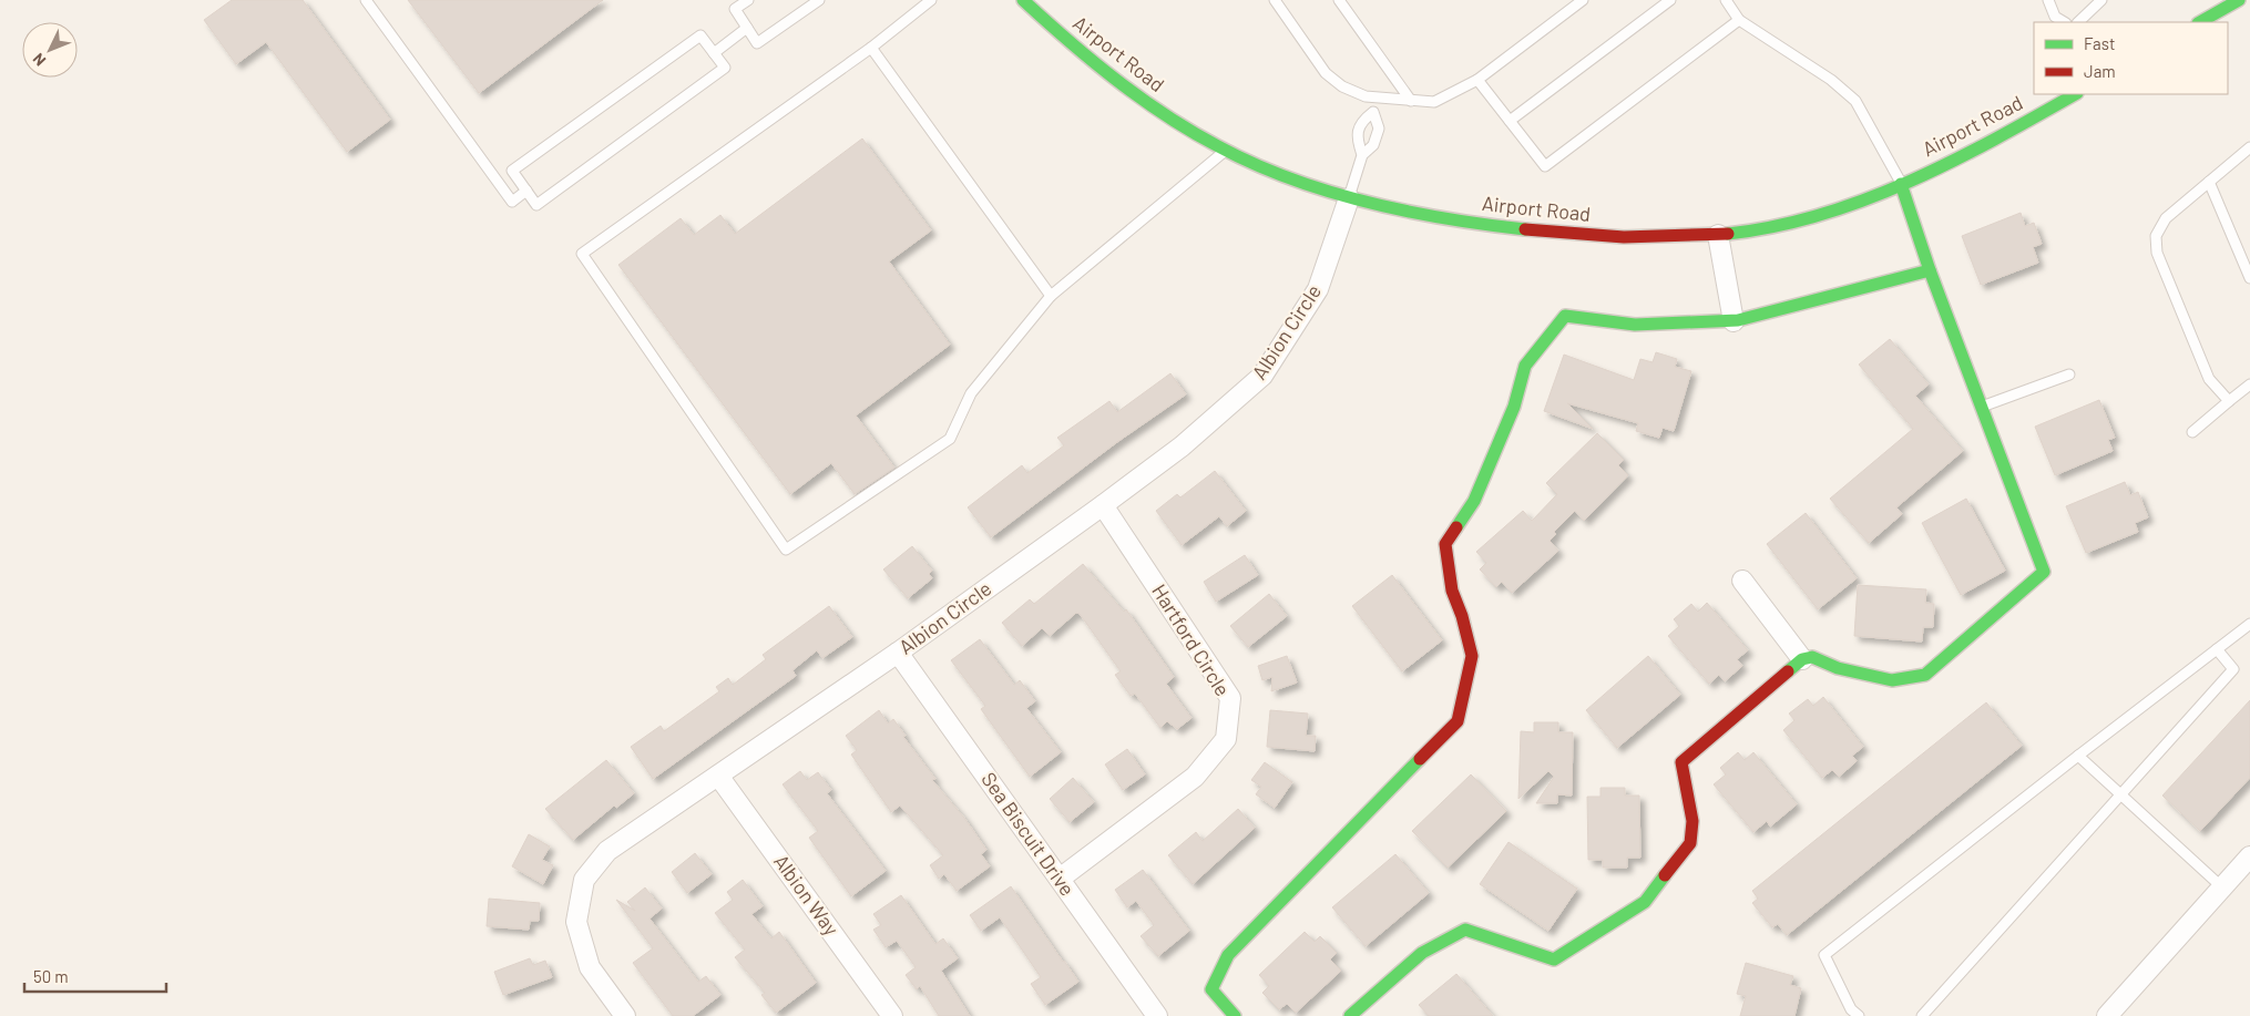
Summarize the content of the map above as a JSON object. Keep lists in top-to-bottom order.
{
  "streets": {
    "main road": ["Airport Road"],
    "street": [
      "Albion Circle",
      "Hartford Circle",
      "Sea Biscuit Drive",
      "Albion Way"
    ]
  },
  "crossings": [
    ["Airport Road", "Albion Circle"],
    ["Albion Circle", "Hartford Circle"],
    ["Albion Circle", "Sea Biscuit Drive"],
    ["Albion Circle", "Albion Way"],
    ["Hartford Circle", "Sea Biscuit Drive"]
  ],
  "legend": ["Fast", "Jam"],
  "scale_bar": "50 m",
  "north": "bottom left"
}
